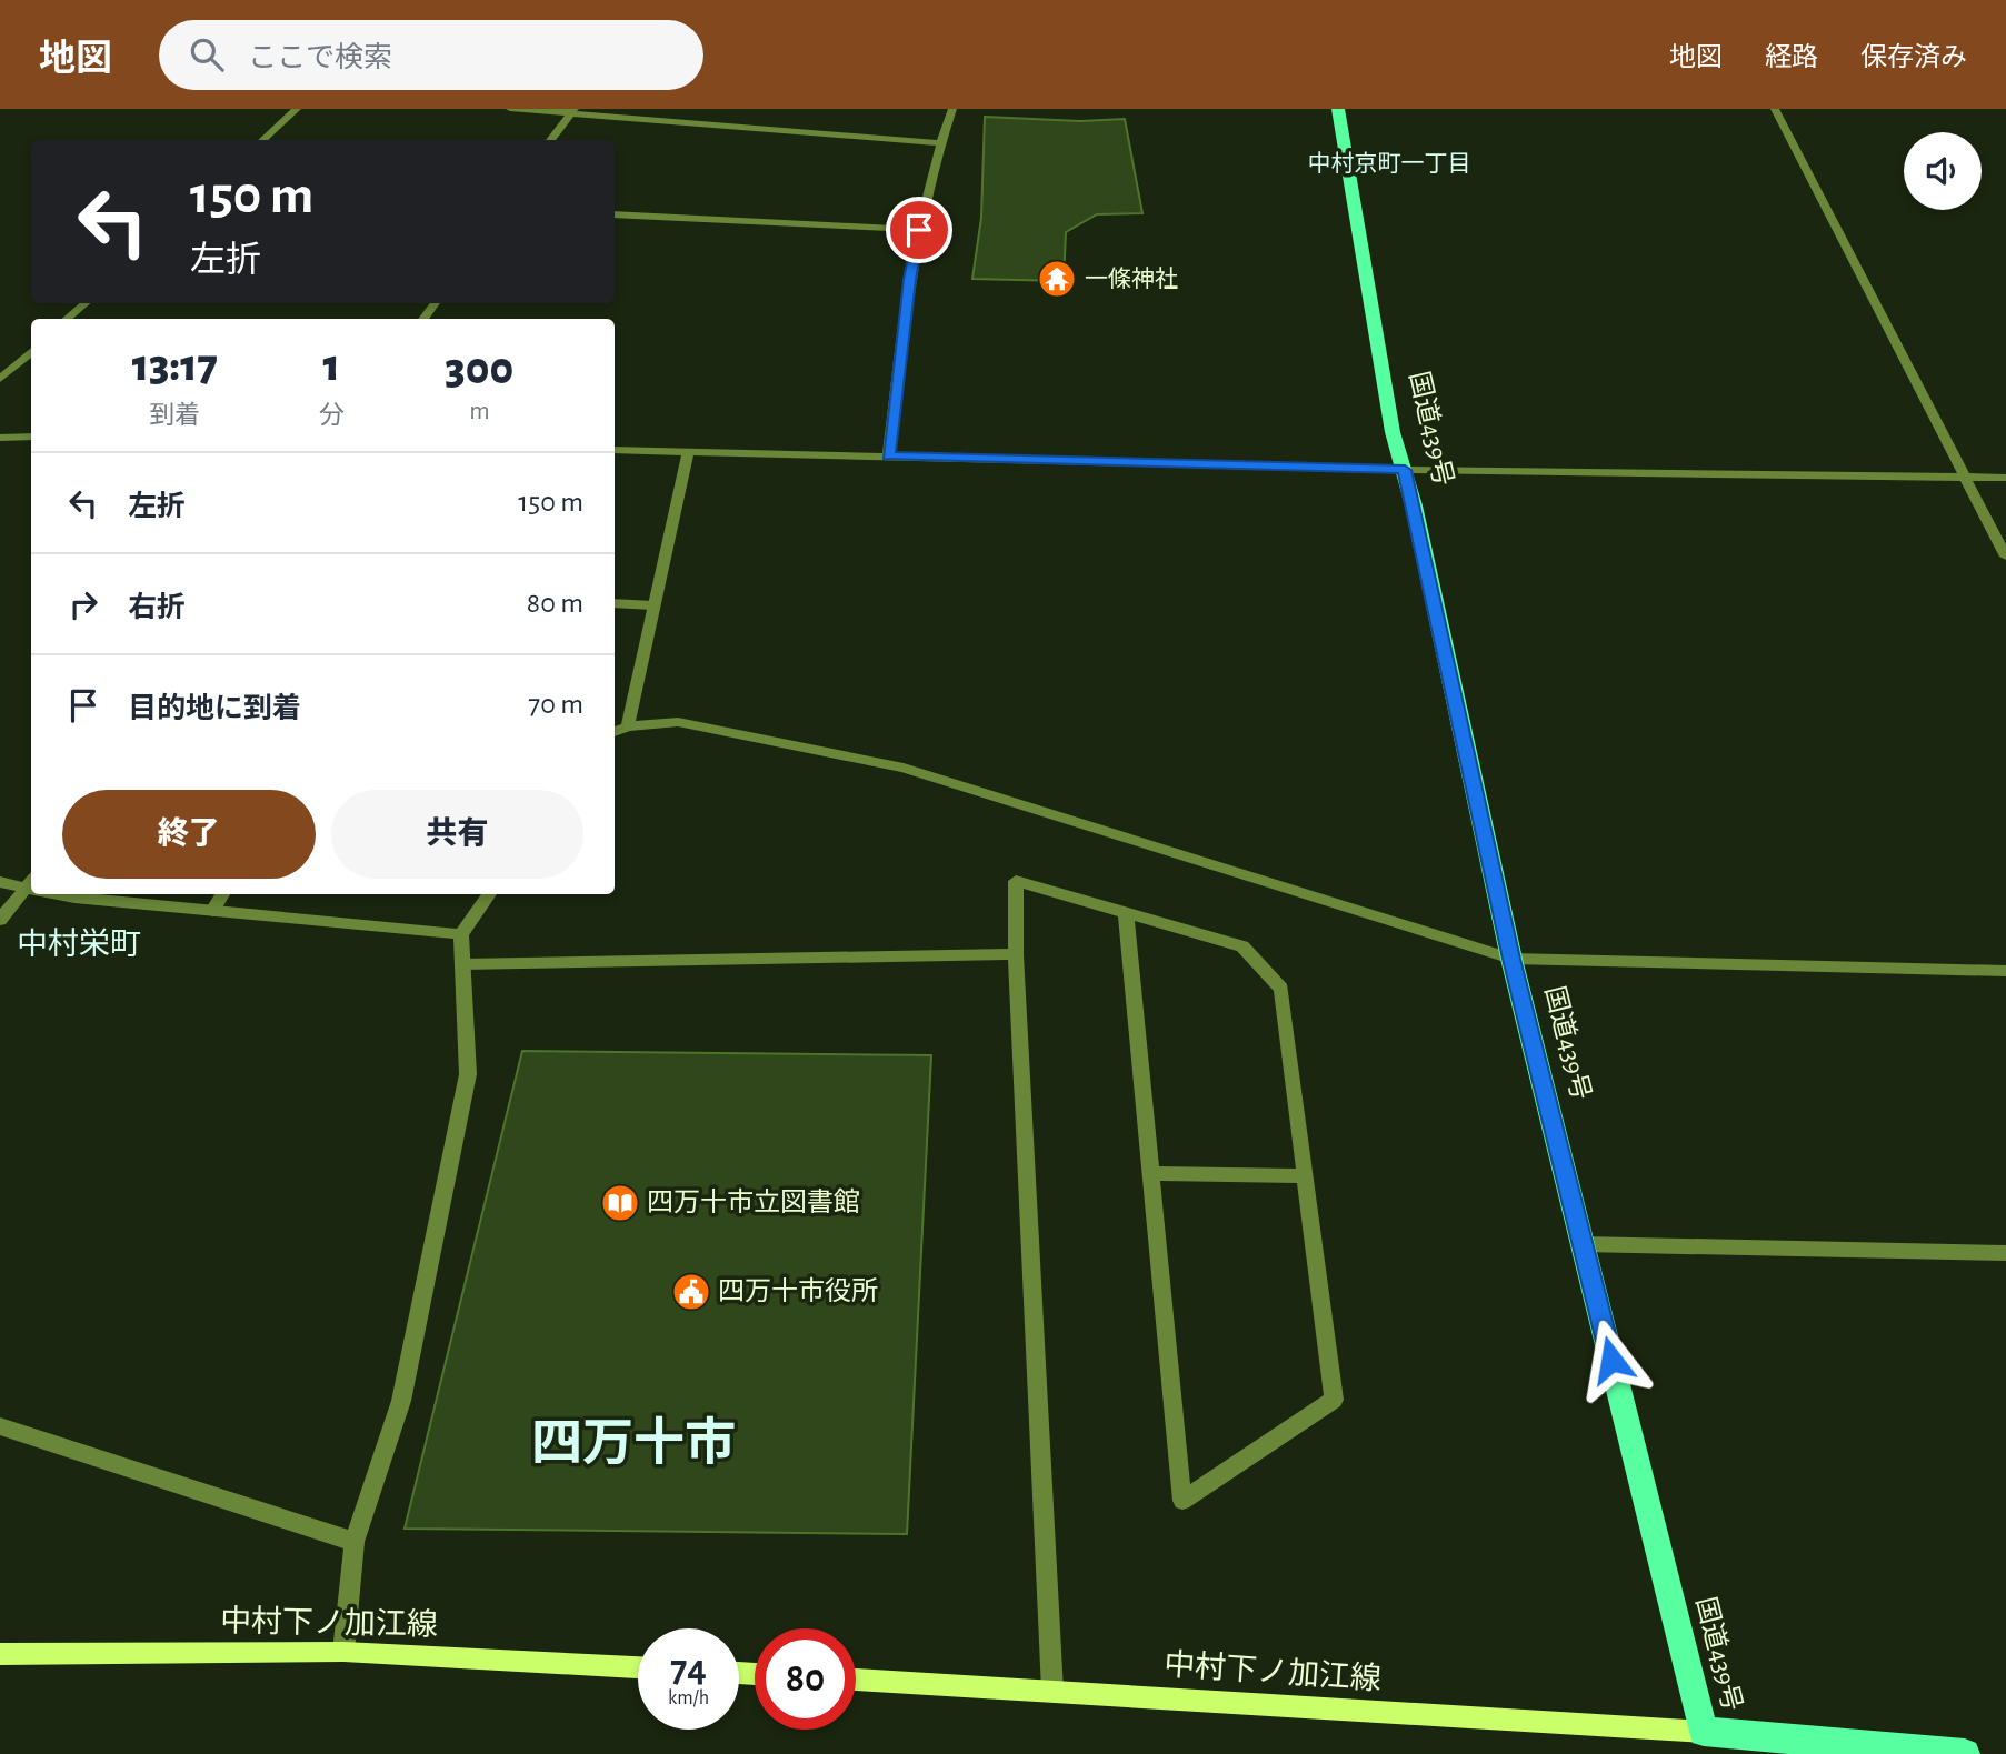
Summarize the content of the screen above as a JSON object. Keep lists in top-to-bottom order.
{
  "streets": {
    "highway": ["国道439号"],
    "main road": ["中村下ノ加江線"]
  },
  "crossings": [
    ["国道439号", "中村下ノ加江線"]
  ],
  "districts": ["中村京町一丁目", "中村栄町", "四万十市"],
  "places": {
    "temple": ["一條神社"],
    "library": ["四万十市立図書館"],
    "public building": ["四万十市役所"]
  },
  "page": {
    "header": "地図",
    "search": "ここで検索",
    "nav": ["地図", "経路", "保存済み"],
    "turn": ["150 m", "左折"],
    "eta": [
      "13:17",
      "到着",
      "1",
      "分",
      "300",
      "m"
    ],
    "list": [
      {
        "name": "左折",
        "value": "150 m"
      },
      {
        "name": "右折",
        "value": "80 m"
      },
      {
        "name": "目的地に到着",
        "value": "70 m"
      }
    ],
    "buttons": ["終了", "共有"],
    "speed": "74 km/h",
    "limit": "80"
  }
}
